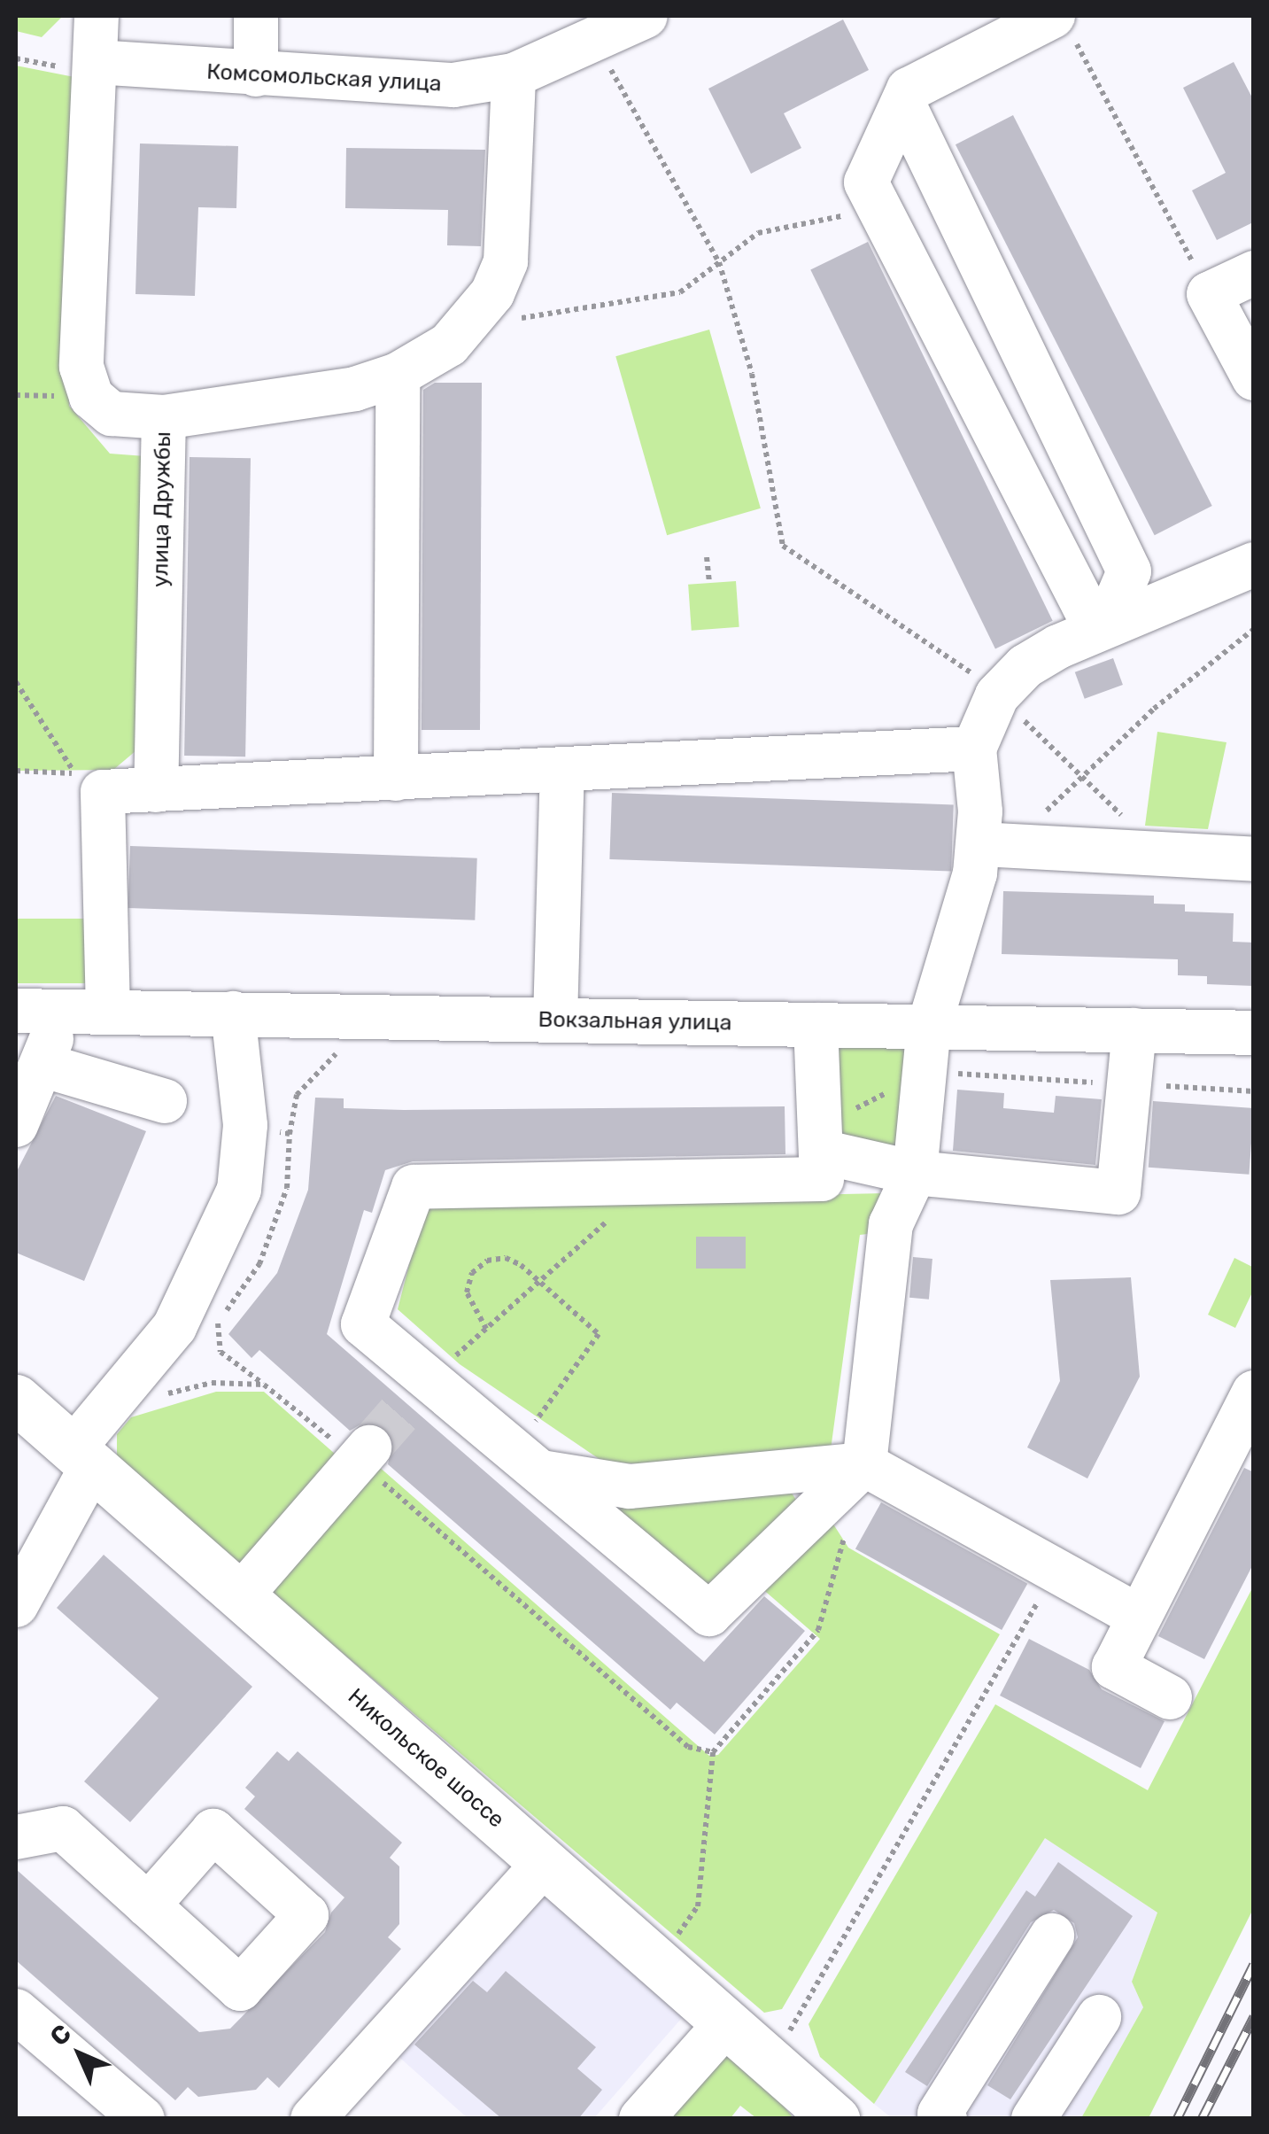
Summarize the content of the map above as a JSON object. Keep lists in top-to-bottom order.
{
  "streets": {
    "main road": ["Никольское шоссе"],
    "street": ["Комсомольская улица", "улица Дружбы", "Вокзальная улица"]
  },
  "crossings": [
    ["Комсомольская улица", "улица Дружбы"]
  ],
  "north": "top left"
}
